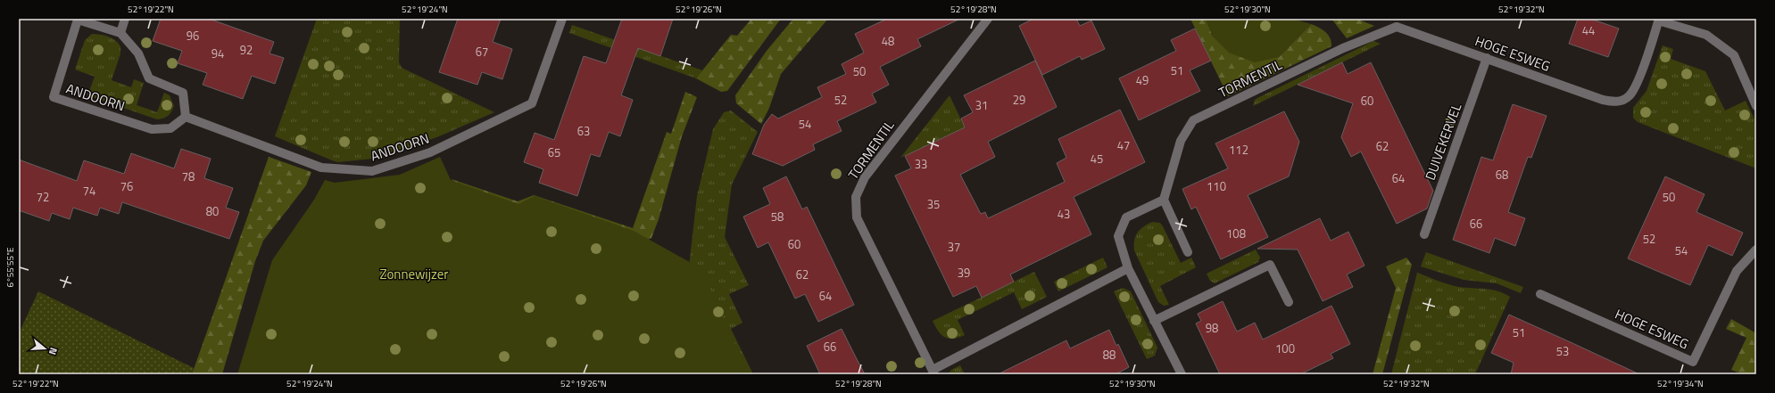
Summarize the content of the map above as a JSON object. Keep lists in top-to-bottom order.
{
  "streets": {
    "street": [
      "HOGE ESWEG",
      "TORMENTIL",
      "ANDOORN",
      "DUIVEKERVEL"
    ]
  },
  "crossings": [
    ["HOGE ESWEG", "TORMENTIL"],
    ["HOGE ESWEG", "DUIVEKERVEL"]
  ],
  "parks": ["Zonnewijzer"],
  "house_numbers": [
    "44",
    "96",
    "48",
    "92",
    "67",
    "94",
    "51",
    "50",
    "49",
    "52",
    "29",
    "60",
    "31",
    "54",
    "63",
    "47",
    "62",
    "112",
    "65",
    "45",
    "33",
    "68",
    "78",
    "64",
    "76",
    "110",
    "74",
    "72",
    "50",
    "35",
    "80",
    "43",
    "58",
    "66",
    "108",
    "52",
    "60",
    "37",
    "54",
    "39",
    "62",
    "64",
    "98",
    "51",
    "66",
    "100",
    "53",
    "88"
  ],
  "north": "right",
  "coordinates": [
    "52°19'22\"N",
    "52°19'24\"N",
    "52°19'26\"N",
    "52°19'28\"N",
    "52°19'30\"N",
    "52°19'32\"N",
    "6°55'55\"E",
    "52°19'34\"N"
  ]
}
